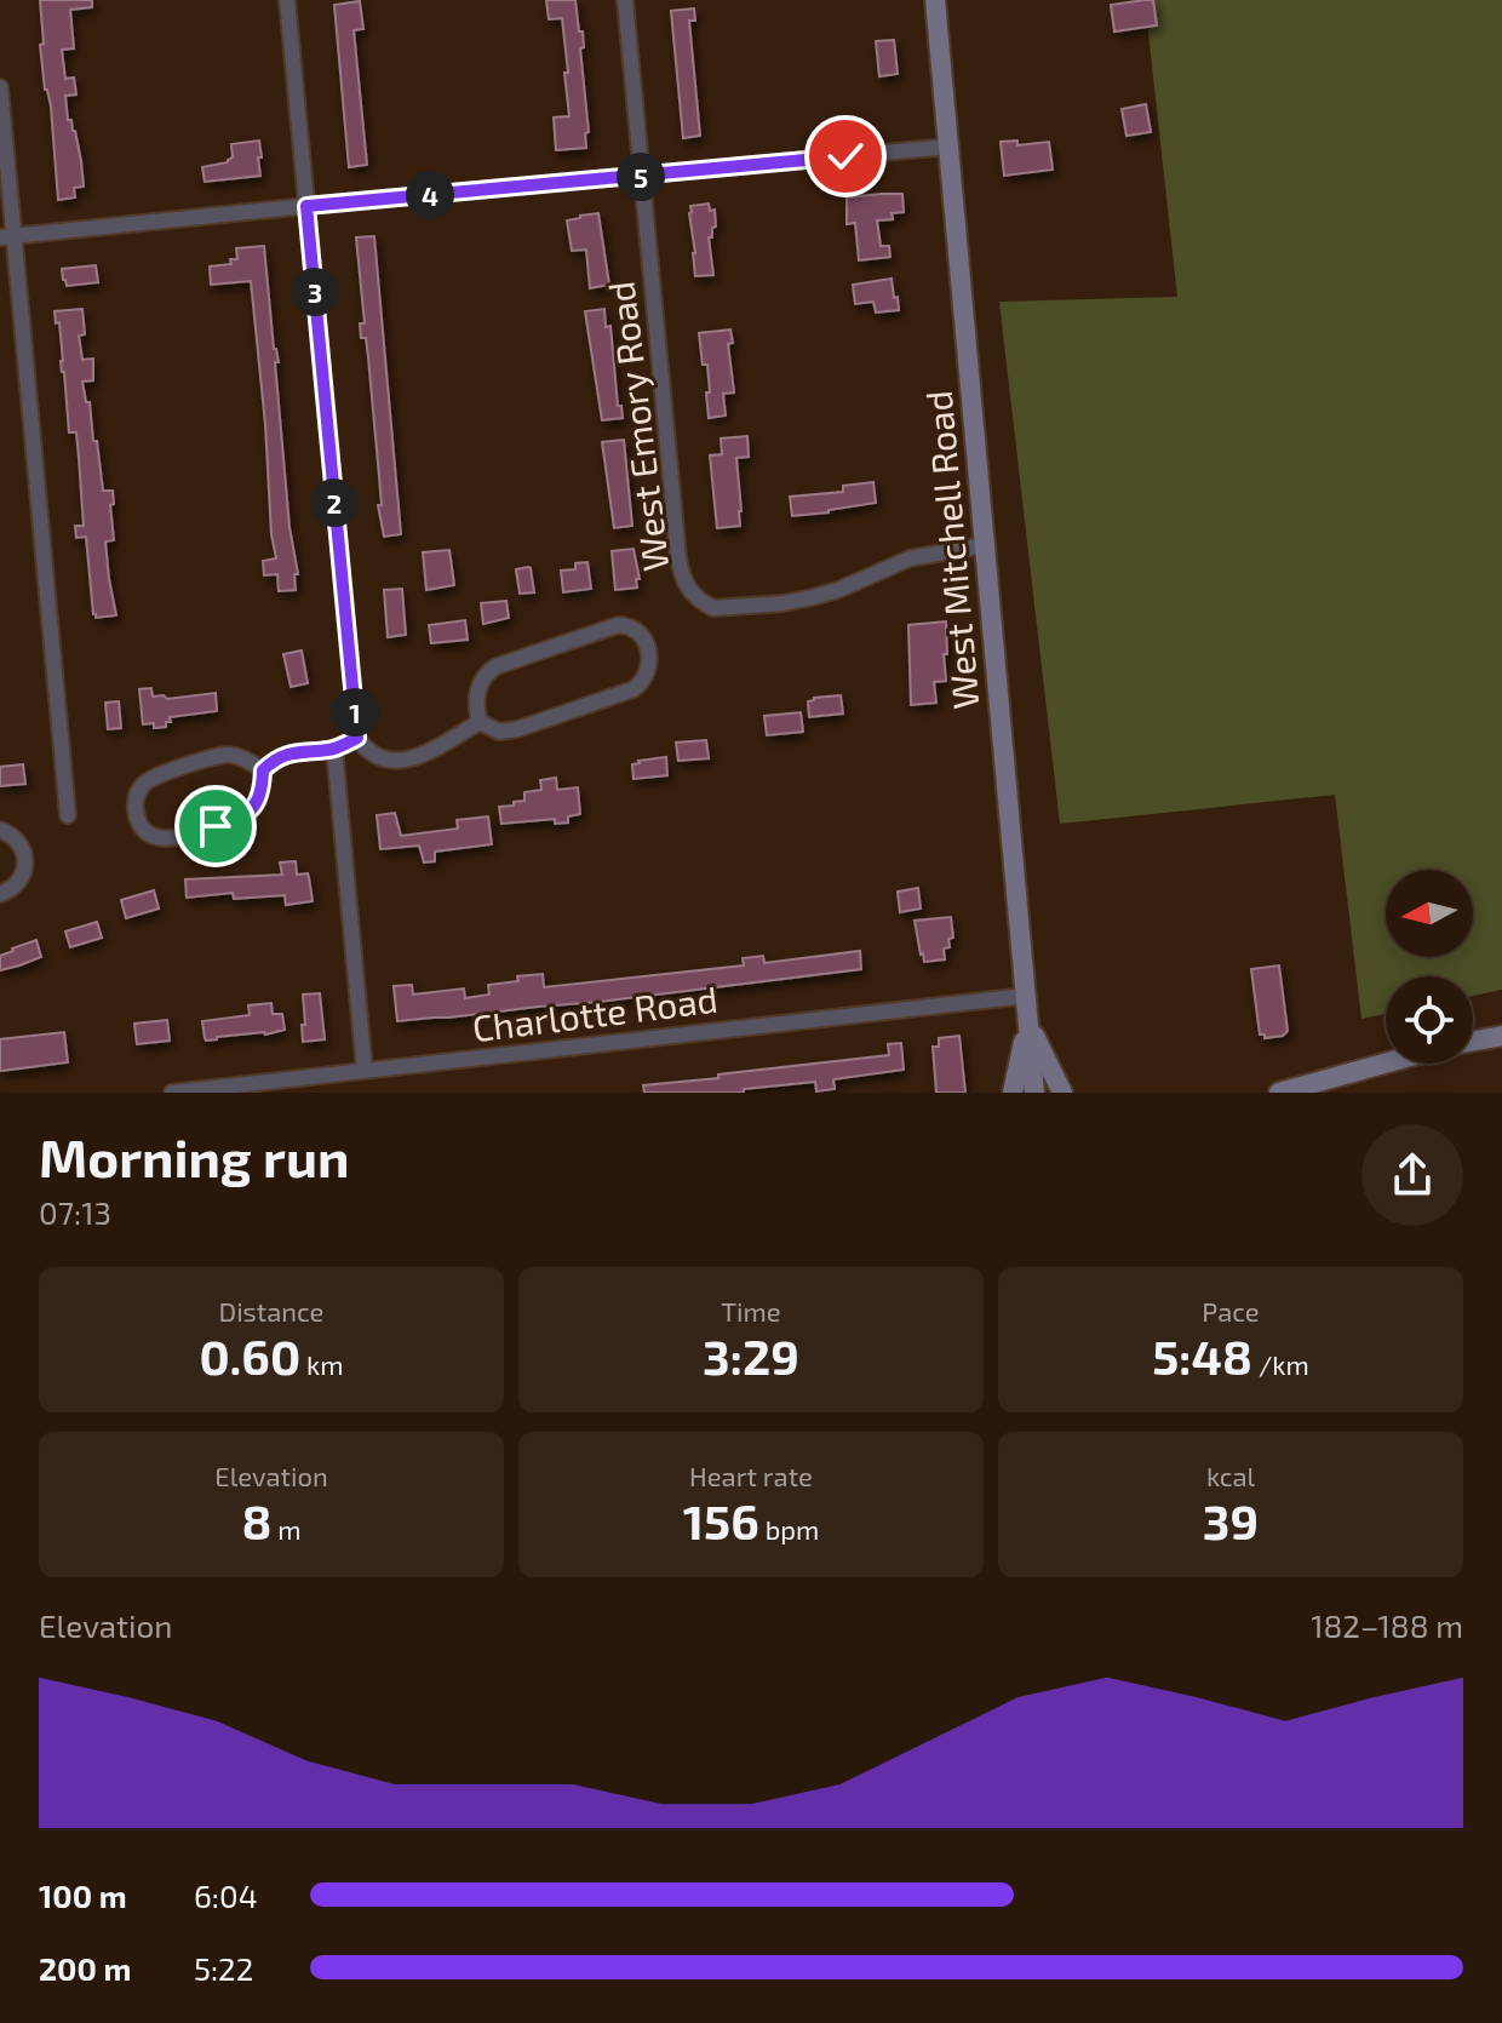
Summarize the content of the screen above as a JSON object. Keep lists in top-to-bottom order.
{
  "streets": {
    "main road": ["West Mitchell Road"],
    "street": ["West Emory Road", "Charlotte Road"]
  },
  "crossings": [
    ["West Emory Road", "West Mitchell Road"],
    ["West Mitchell Road", "Charlotte Road"]
  ],
  "north": "left",
  "page": {
    "pins": [
      "5",
      "4",
      "3",
      "2",
      "1"
    ],
    "heading": ["Morning run", "07:13"],
    "stats": [
      ["Distance", "0.60 km"],
      ["Time", "3:29"],
      ["Pace", "5:48 /km"],
      ["Elevation", "8 m"],
      ["Heart rate", "156 bpm"],
      ["kcal", "39"]
    ],
    "chart": ["Elevation", "182–188 m"],
    "list": [
      {
        "name": "100 m",
        "note": "6:04"
      },
      {
        "name": "200 m",
        "note": "5:22"
      }
    ]
  }
}
